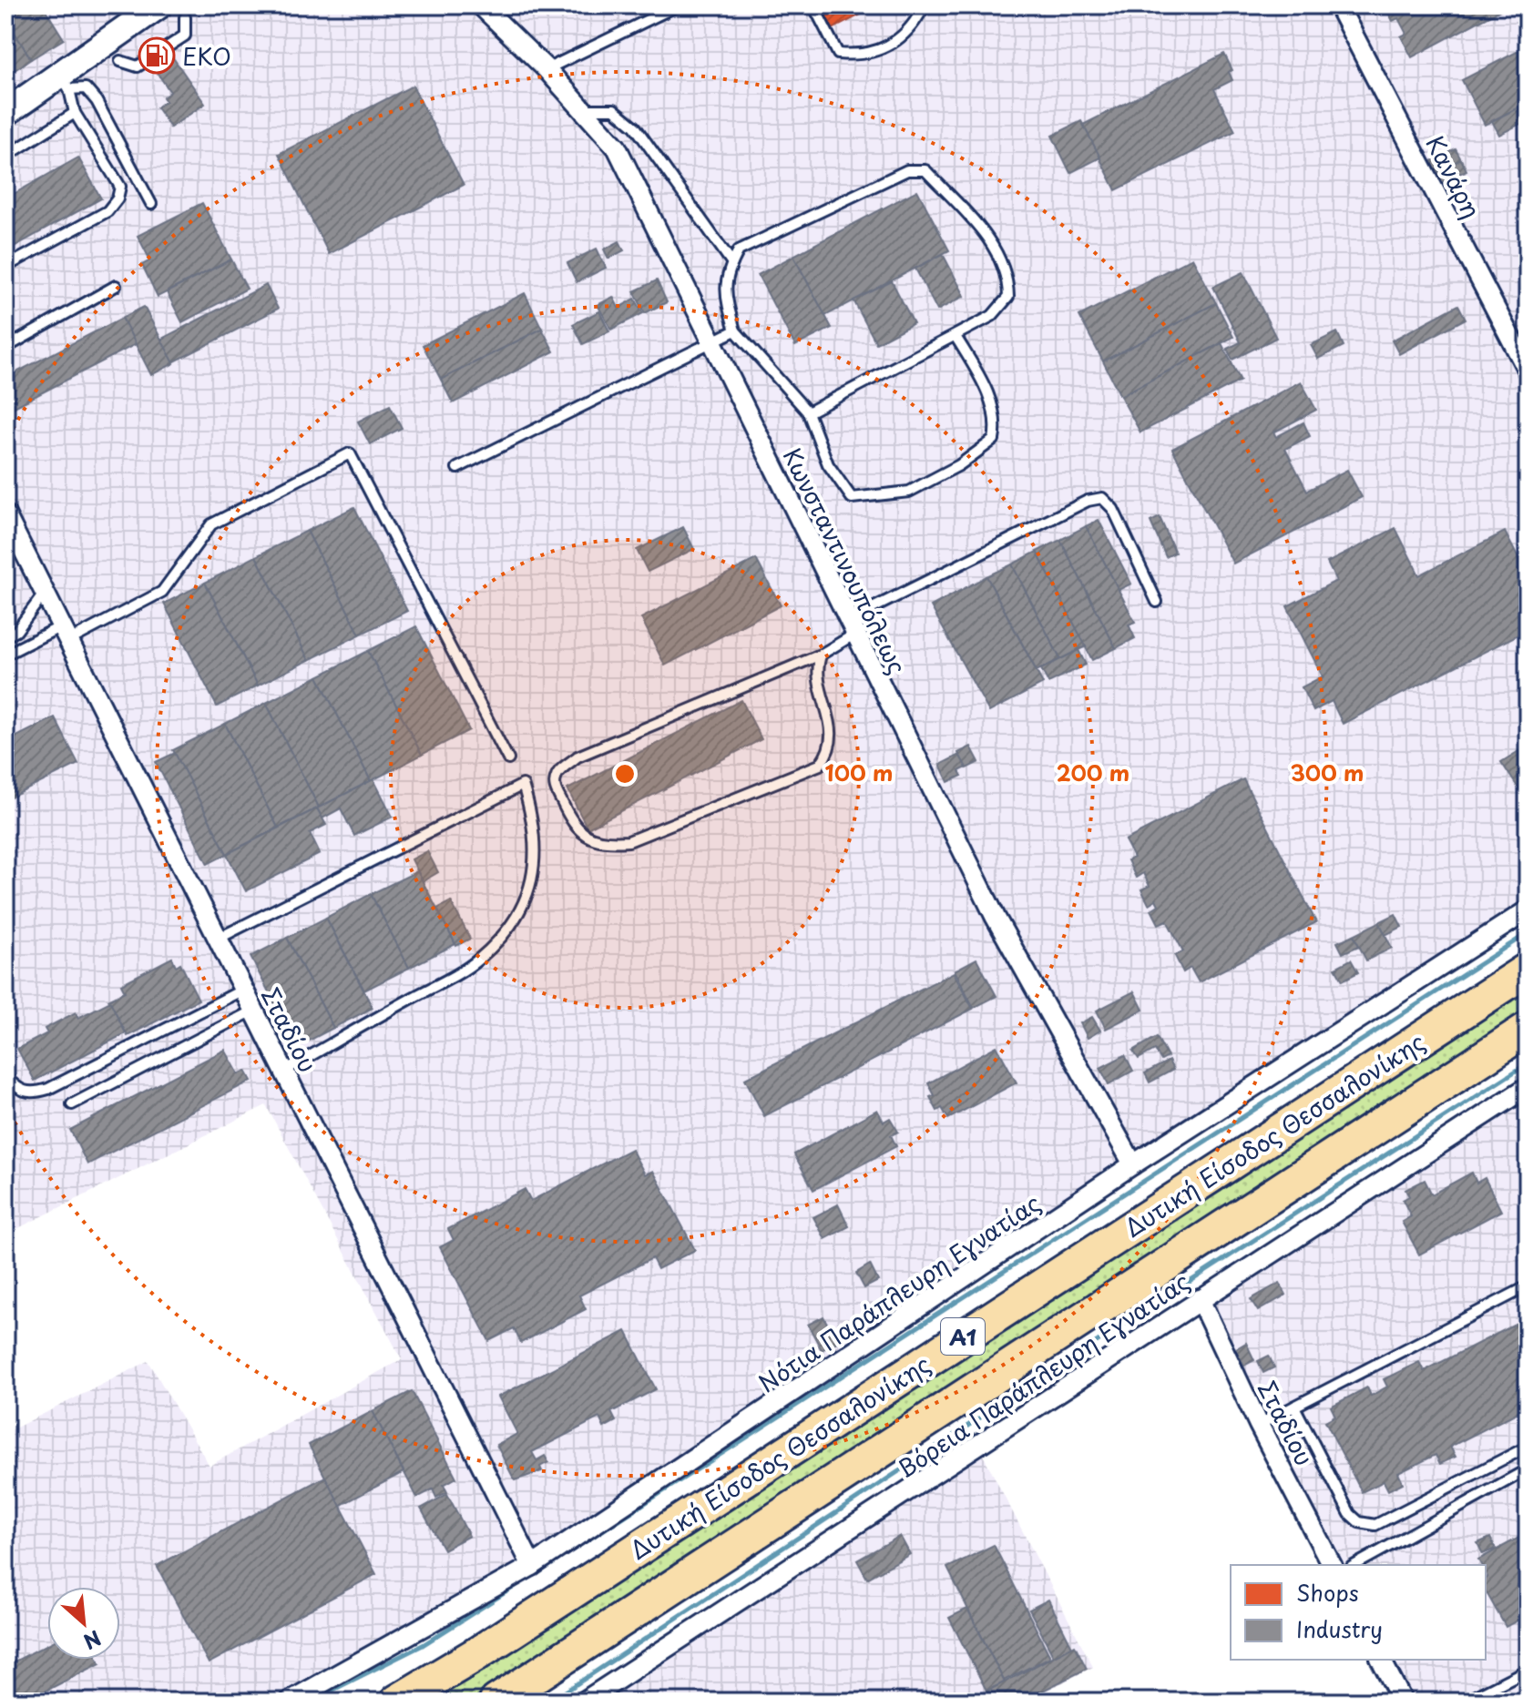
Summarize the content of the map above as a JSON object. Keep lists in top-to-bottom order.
{
  "streets": {
    "highway": ["Δυτική Είσοδος Θεσσαλονίκης", "Α1"],
    "street": [
      "Κανάρη",
      "Κωνσταντινουπόλεως",
      "Σταδίου",
      "Νότια Παράπλευρη Εγνατίας",
      "Βόρεια Παράπλευρη Εγνατίας"
    ]
  },
  "crossings": [
    ["Κωνσταντινουπόλεως", "Νότια Παράπλευρη Εγνατίας"],
    ["Σταδίου", "Νότια Παράπλευρη Εγνατίας"],
    ["Σταδίου", "Βόρεια Παράπλευρη Εγνατίας"]
  ],
  "places": {
    "fuel station": ["EKO"]
  },
  "legend": ["Shops", "Industry"],
  "north": "bottom right",
  "rings": ["100 m", "200 m", "300 m"]
}
